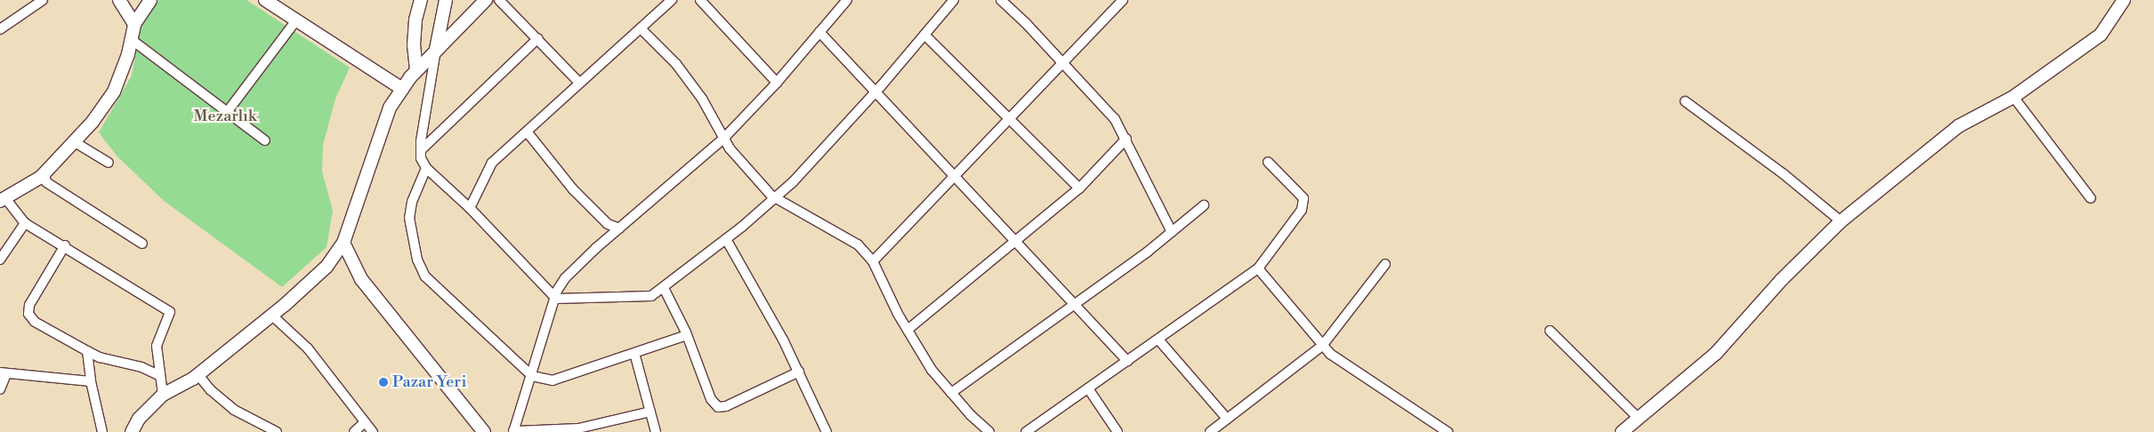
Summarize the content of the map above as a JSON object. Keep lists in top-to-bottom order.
{
  "parks": ["Mezarlık"],
  "places": ["Pazar Yeri"]
}
